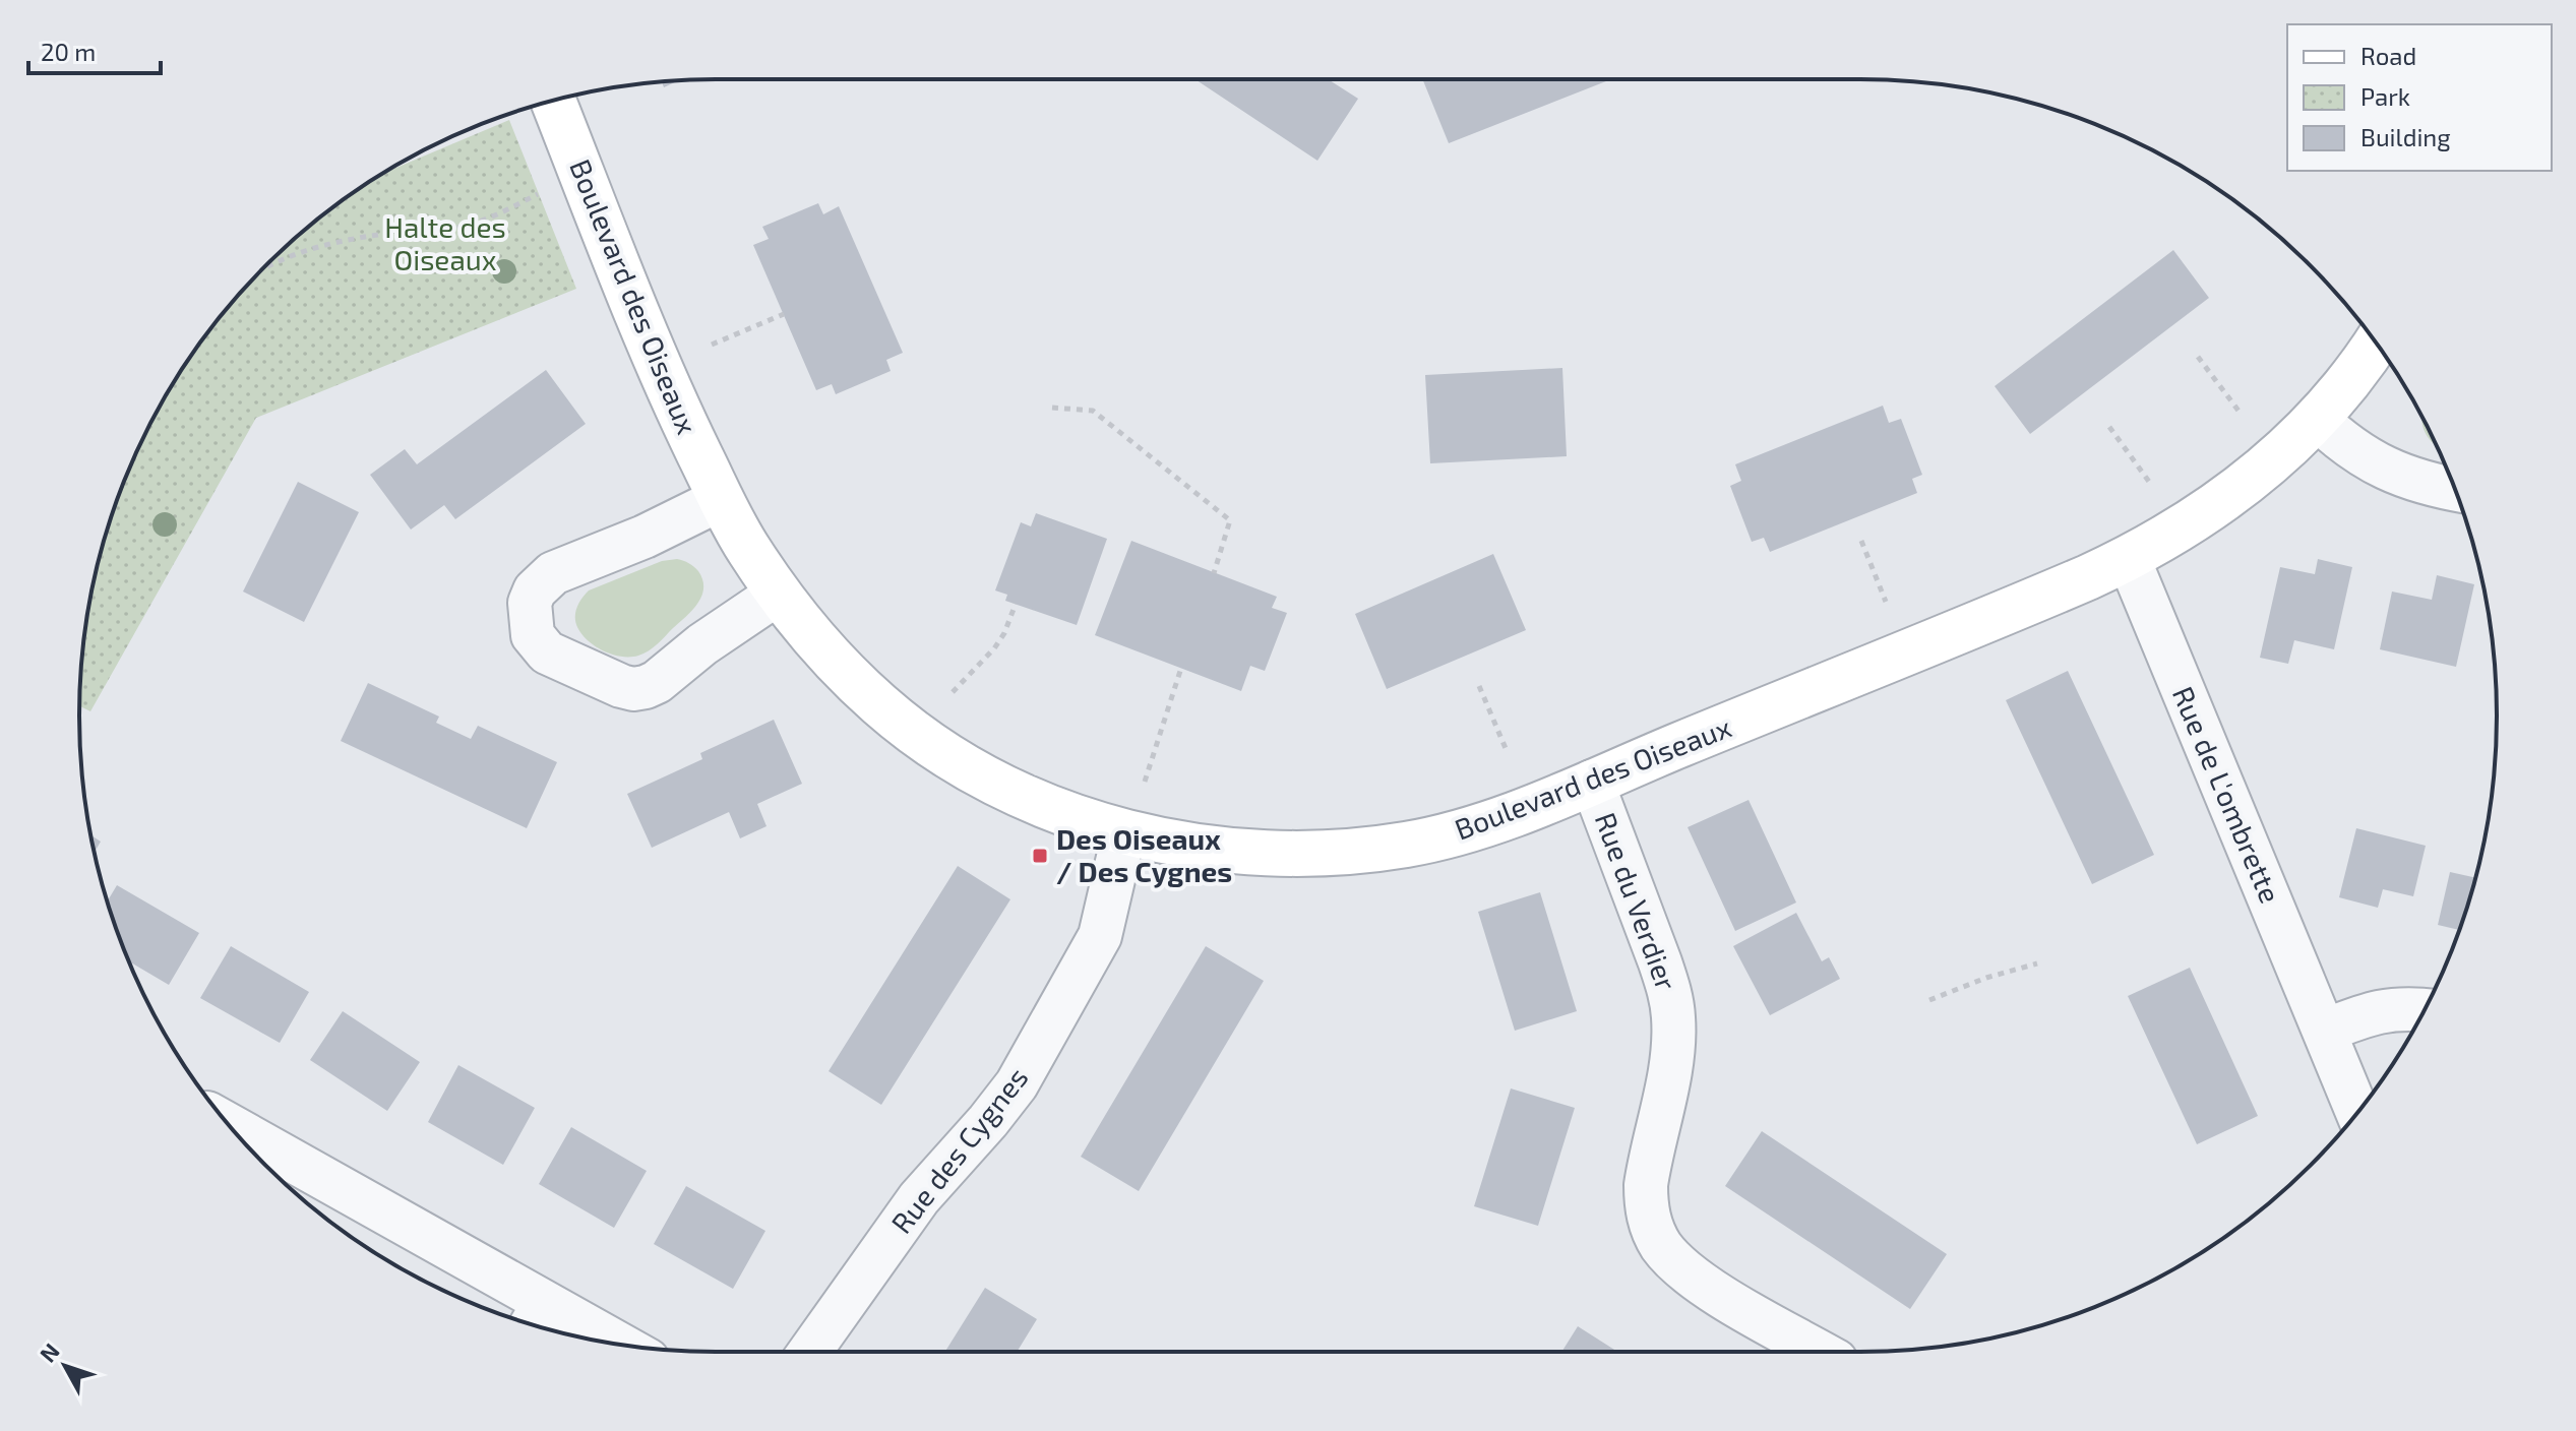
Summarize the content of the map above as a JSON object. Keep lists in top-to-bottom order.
{
  "streets": {
    "street": [
      "Boulevard des Oiseaux",
      "Rue de L'ombrette",
      "Rue du Verdier",
      "Rue des Cygnes"
    ]
  },
  "crossings": [
    ["Boulevard des Oiseaux", "Rue de L'ombrette"],
    ["Boulevard des Oiseaux", "Rue du Verdier"],
    ["Boulevard des Oiseaux", "Rue des Cygnes"]
  ],
  "parks": ["Halte des Oiseaux"],
  "places": {
    "transit": ["Des Oiseaux / Des Cygnes"]
  },
  "legend": ["Road", "Park", "Building"],
  "scale_bar": "20 m",
  "north": "top left"
}
